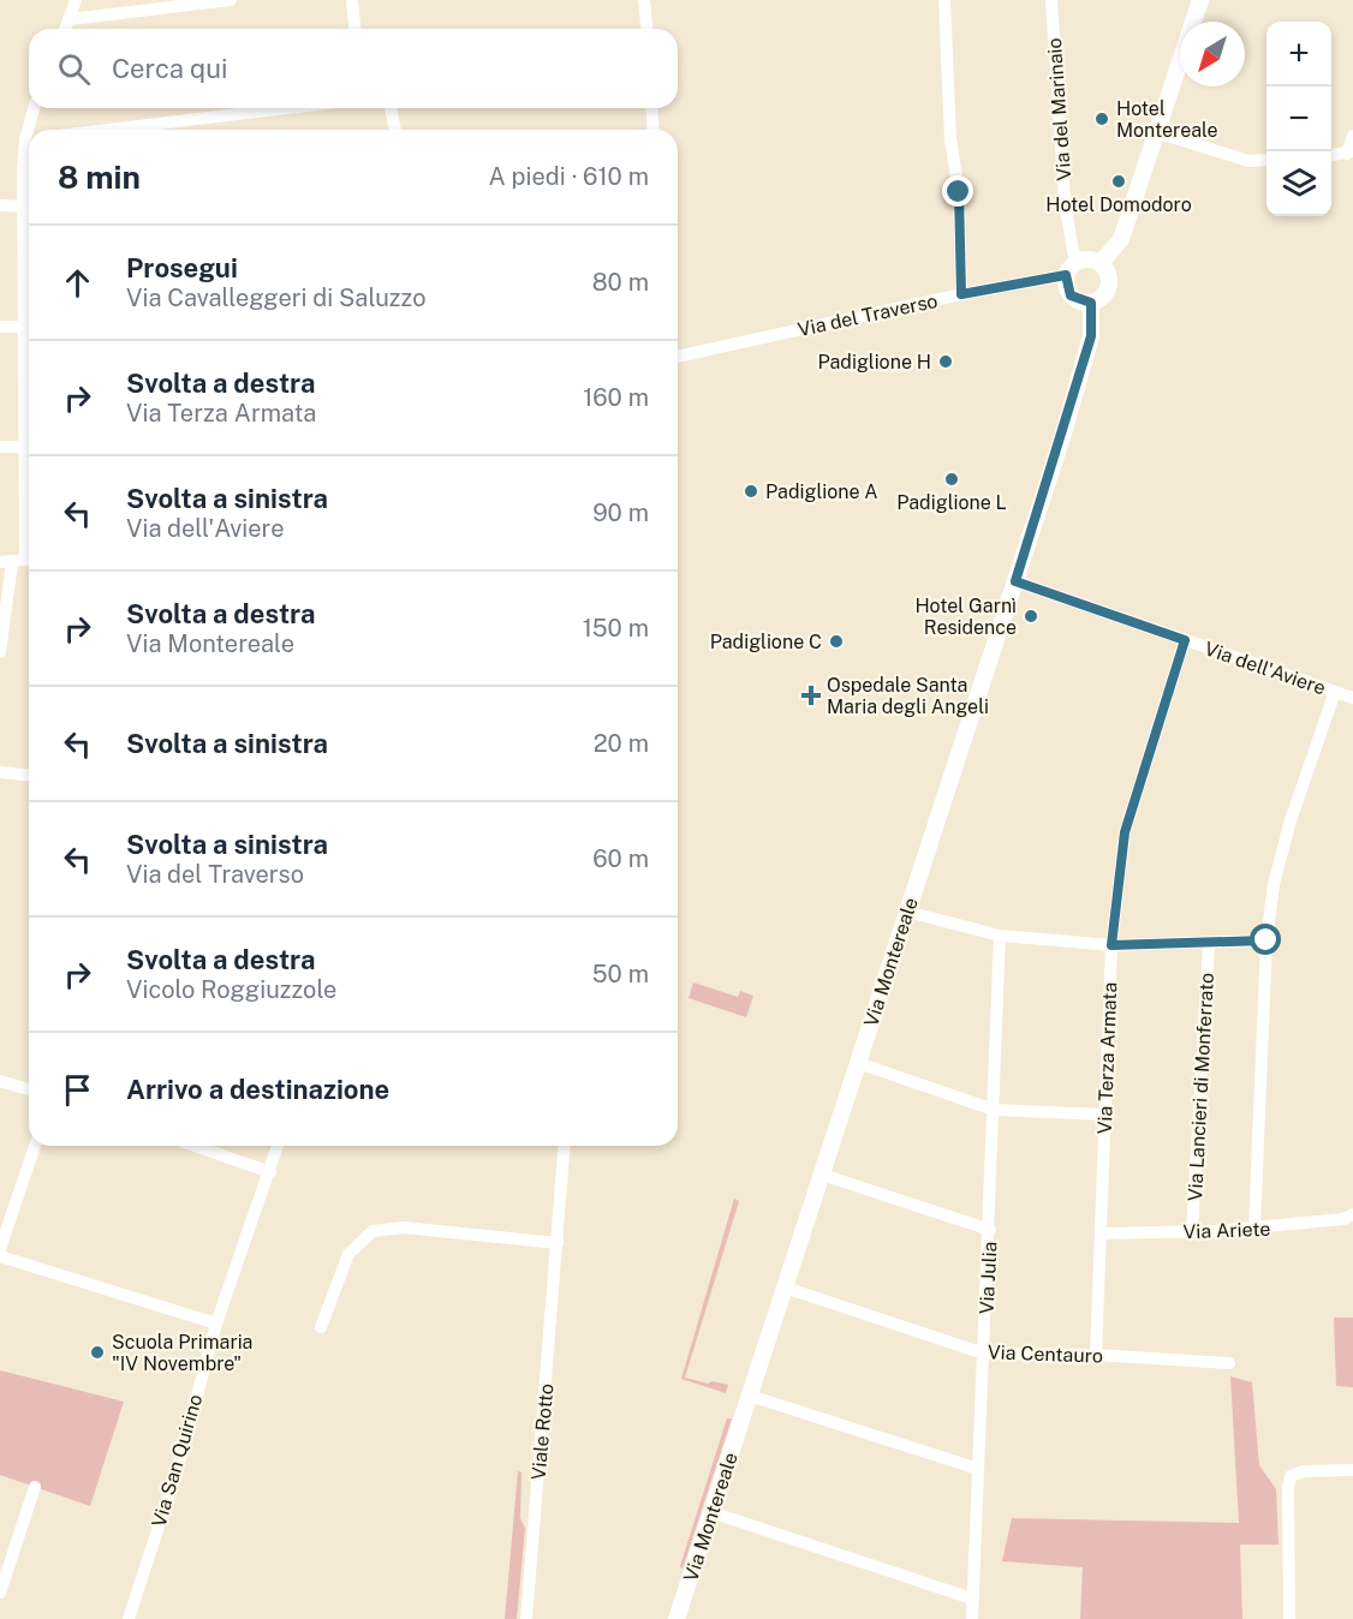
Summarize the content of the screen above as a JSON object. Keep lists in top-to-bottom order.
{
  "streets": {
    "main road": ["Via Montereale"],
    "street": [
      "Via del Marinaio",
      "Via del Traverso",
      "Via dell'Aviere",
      "Via Terza Armata",
      "Via Lancieri di Monferrato",
      "Via Ariete",
      "Via Julia",
      "Via Centauro",
      "Viale Rotto",
      "Via San Quirino"
    ]
  },
  "crossings": [
    ["Via del Marinaio", "Via del Traverso"],
    ["Via del Marinaio", "Via Montereale"],
    ["Via del Traverso", "Via Montereale"],
    ["Via dell'Aviere", "Via Montereale"],
    ["Via dell'Aviere", "Via Terza Armata"],
    ["Via Montereale", "Via Centauro"],
    ["Via Terza Armata", "Via Ariete"],
    ["Via Terza Armata", "Via Centauro"],
    ["Via Lancieri di Monferrato", "Via Ariete"],
    ["Via Julia", "Via Centauro"]
  ],
  "places": {
    "other": [
      "Hotel Montereale",
      "Hotel Domodoro",
      "Padiglione H",
      "Padiglione L",
      "Padiglione A",
      "Hotel Garnì Residence",
      "Padiglione C",
      "Scuola Primaria \"IV Novembre\""
    ],
    "health": ["Ospedale Santa Maria degli Angeli"]
  },
  "north": "bottom left",
  "page": {
    "map_buttons": ["+", "−"],
    "search": "Cerca qui",
    "heading": ["8 min", "A piedi · 610 m"],
    "list": [
      ["Prosegui", "Via Cavalleggeri di Saluzzo", "80 m"],
      ["Svolta a destra", "Via Terza Armata", "160 m"],
      ["Svolta a sinistra", "Via dell'Aviere", "90 m"],
      ["Svolta a destra", "Via Montereale", "150 m"],
      ["Svolta a sinistra", "20 m"],
      ["Svolta a sinistra", "Via del Traverso", "60 m"],
      ["Svolta a destra", "Vicolo Roggiuzzole", "50 m"],
      "Arrivo a destinazione"
    ]
  }
}
